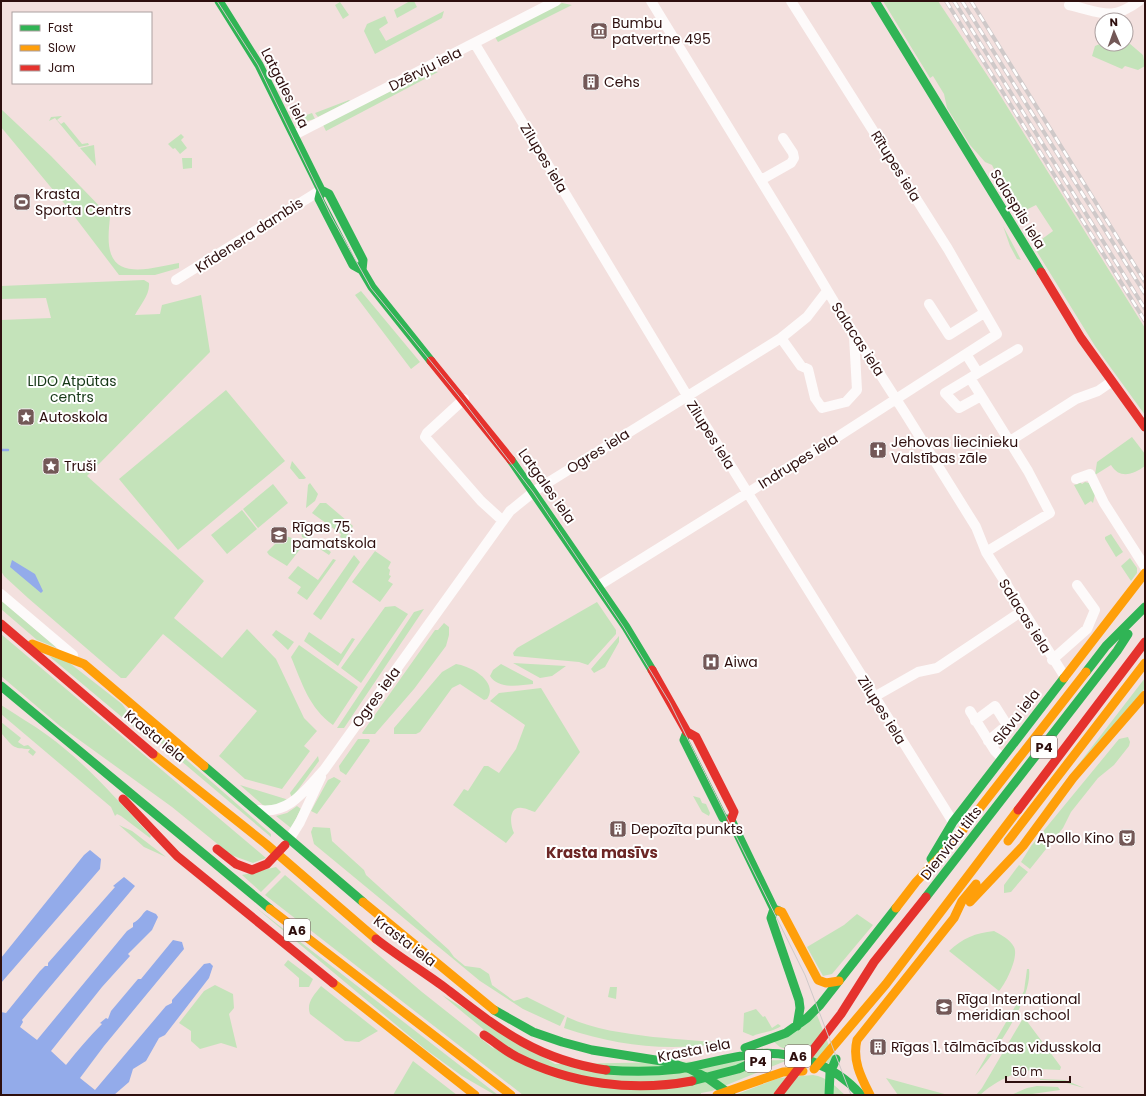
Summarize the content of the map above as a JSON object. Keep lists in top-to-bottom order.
{
  "streets": {
    "main road": [
      "Latgales iela",
      "Salaspils iela",
      "Slāvu iela",
      "Krasta iela",
      "P4",
      "Dienvidu tilts",
      "A6"
    ],
    "street": [
      "Dzērvju iela",
      "Zilupes iela",
      "Rītupes iela",
      "Krīdenera dambis",
      "Salacas iela",
      "Ogres iela",
      "Indrupes iela"
    ]
  },
  "crossings": [
    ["Dzērvju iela", "Latgales iela"],
    ["Dzērvju iela", "Zilupes iela"],
    ["Latgales iela", "Krīdenera dambis"],
    ["Latgales iela", "Ogres iela"],
    ["Latgales iela", "Indrupes iela"],
    ["Zilupes iela", "Ogres iela"],
    ["Zilupes iela", "Indrupes iela"],
    ["Zilupes iela", "Slāvu iela"],
    ["Rītupes iela", "Indrupes iela"],
    ["Salacas iela", "Ogres iela"],
    ["Salacas iela", "Indrupes iela"],
    ["Salacas iela", "Slāvu iela"],
    ["P4", "Dienvidu tilts"]
  ],
  "districts": ["Krasta masīvs"],
  "parks": ["LIDO Atpūtas centrs"],
  "places": {
    "museum": ["Bumbu patvertne 495"],
    "building": ["Cehs", "Depozīta punkts", "Rīgas 1. tālmācības vidusskola"],
    "sports": ["Krasta Sporta Centrs"],
    "place": ["Autoskola", "Truši"],
    "church": ["Jehovas liecinieku Valstības zāle"],
    "school or university": ["Rīgas 75. pamatskola", "Rīga International meridian school"],
    "hospital": ["Aiwa"],
    "theatre": ["Apollo Kino"]
  },
  "legend": ["Fast", "Slow", "Jam"],
  "scale_bar": "50 m",
  "north": "top"
}
